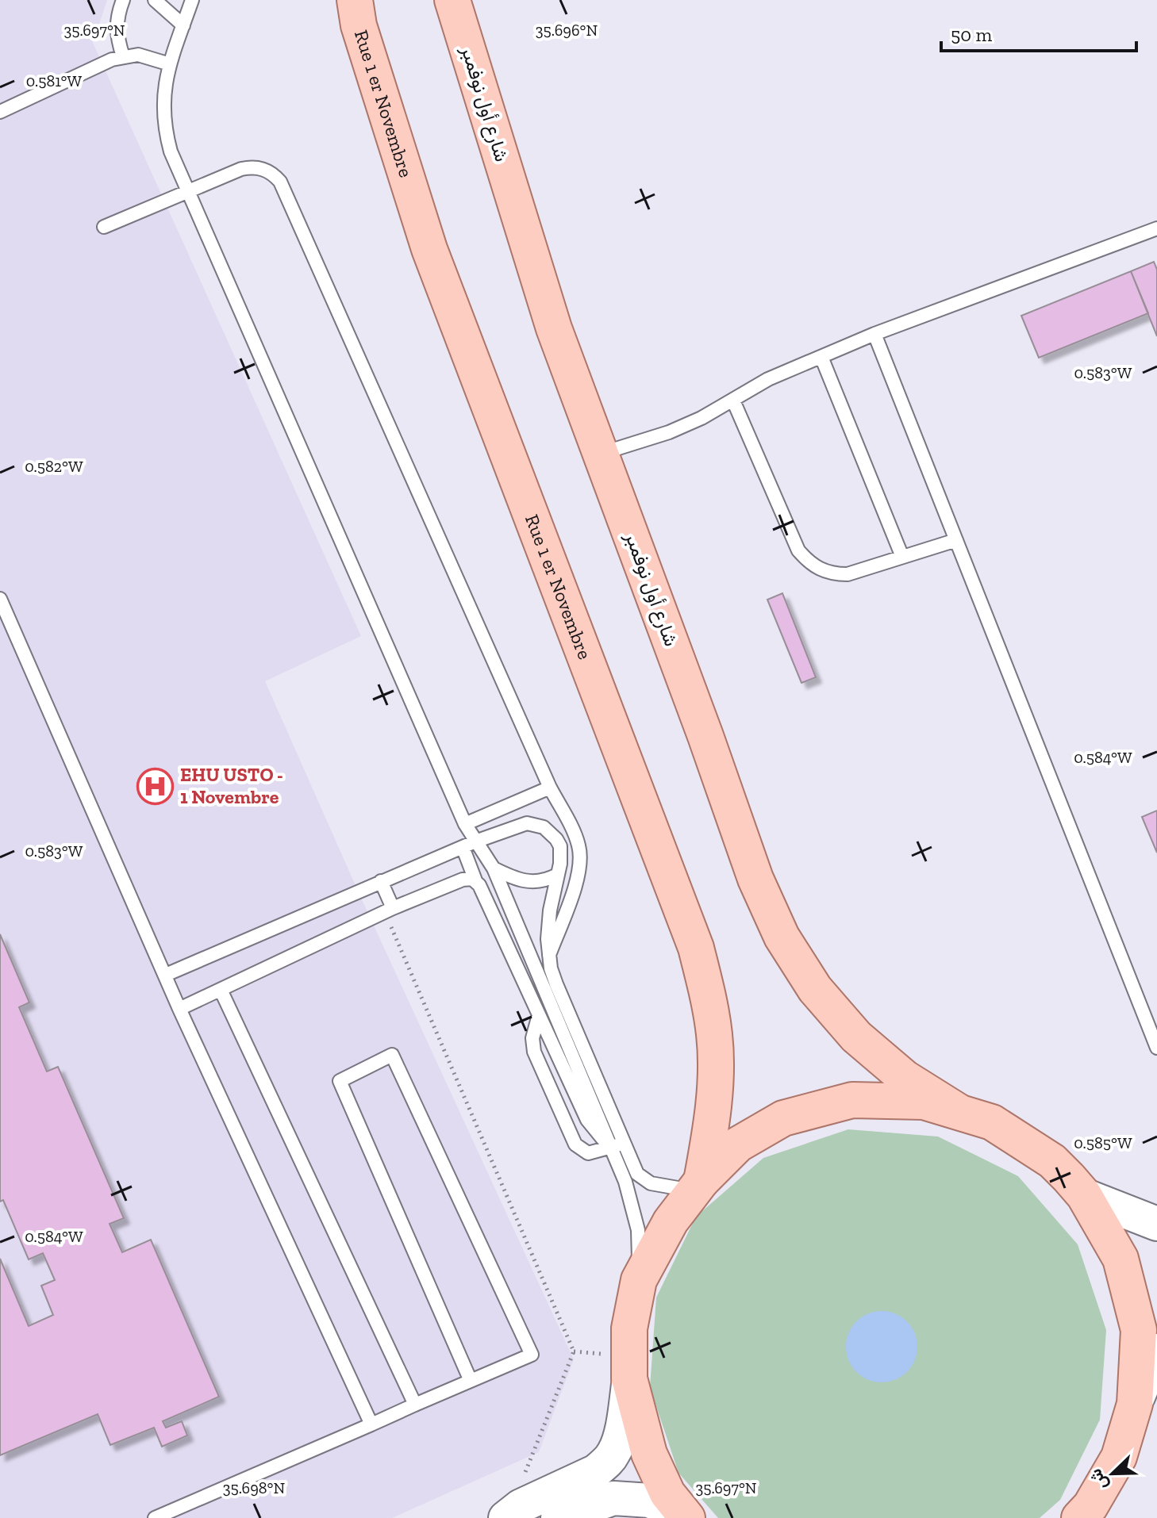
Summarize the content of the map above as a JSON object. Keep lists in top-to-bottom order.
{
  "streets": {
    "main road": ["Rue 1 er Novembre", "شارع أول نوفمبر"]
  },
  "places": {
    "hospital": ["EHU USTO - 1 Novembre"]
  },
  "scale_bar": "50 m",
  "north": "bottom left",
  "coordinates": [
    "35.697°N",
    "35.696°N",
    "0.581°W",
    "0.583°W",
    "0.582°W",
    "0.584°W",
    "0.585°W",
    "35.698°N"
  ]
}
